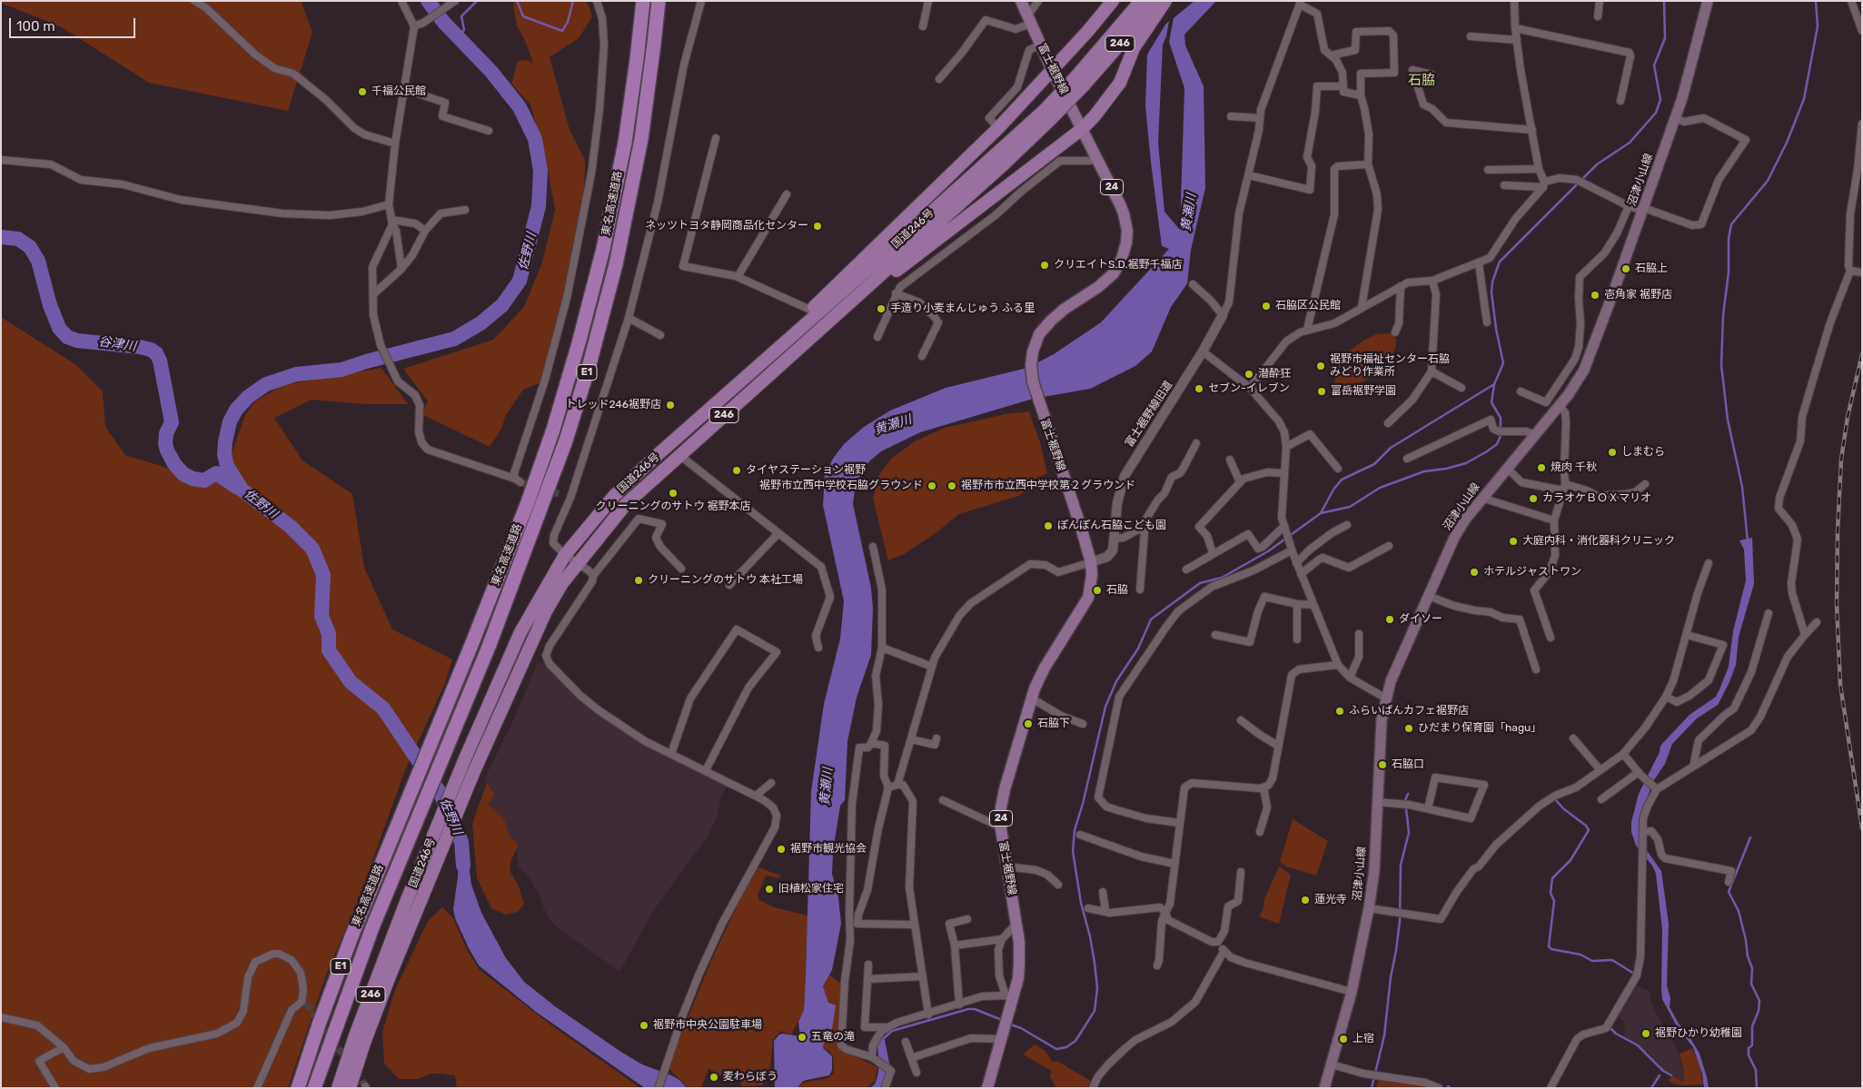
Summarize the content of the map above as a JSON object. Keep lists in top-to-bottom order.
{
  "streets": {
    "highway": [
      "246",
      "東名高速道路",
      "国道246号",
      "E1"
    ],
    "main road": ["富士裾野線", "沼津小山線", "24"],
    "street": ["富士裾野線旧道"]
  },
  "crossings": [
    ["富士裾野線", "富士裾野線旧道"]
  ],
  "districts": ["石脇"],
  "water": ["黄瀬川", "佐野川", "谷津川"],
  "places": [
    "千福公民館",
    "ネッツトヨタ静岡商品化センター",
    "クリエイトS.D.裾野千福店",
    "石脇上",
    "壱角家 裾野店",
    "石脇区公民館",
    "手造り小麦まんじゅう ふる里",
    "裾野市福祉センター石脇 みどり作業所",
    "潜酔狂",
    "セブン-イレブン",
    "富岳裾野学園",
    "トレッド246裾野店",
    "しまむら",
    "焼肉 千秋",
    "タイヤステーション裾野",
    "裾野市立西中学校石脇グラウンド",
    "裾野市市立西中学校第２グラウンド",
    "クリーニングのサトウ 裾野本店",
    "カラオケＢＯＸマリオ",
    "ぽんぽん石脇こども園",
    "大庭内科・消化器科クリニック",
    "ホテルジャストワン",
    "クリーニングのサトウ 本社工場",
    "石脇",
    "ダイソー",
    "ふらいぱんカフェ裾野店",
    "石脇下",
    "ひだまり保育園「hagu」",
    "石脇口",
    "裾野市観光協会",
    "旧植松家住宅",
    "蓮光寺",
    "裾野市中央公園駐車場",
    "裾野ひかり幼稚園",
    "五竜の滝",
    "上宿",
    "麦わらぼう"
  ],
  "scale_bar": "100 m"
}
